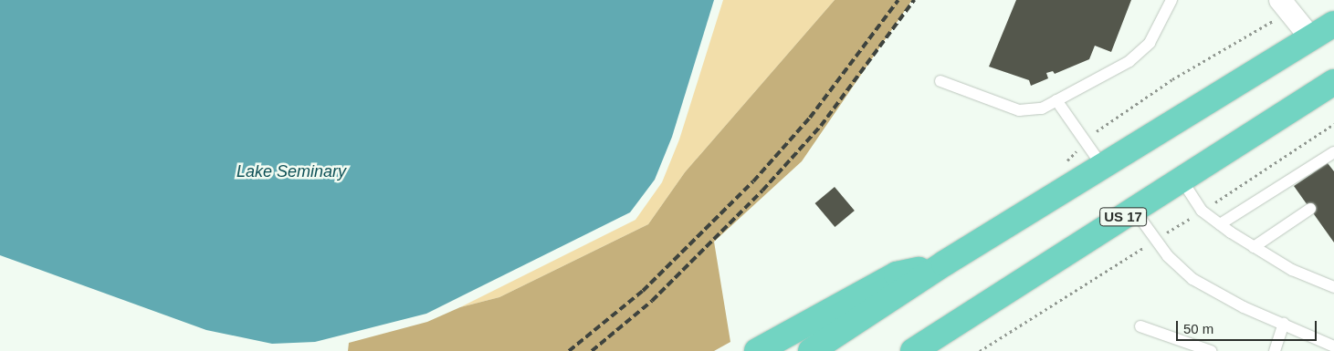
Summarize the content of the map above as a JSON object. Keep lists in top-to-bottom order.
{
  "streets": {
    "main road": ["US 17"]
  },
  "water": ["Lake Seminary"],
  "scale_bar": "50 m"
}
